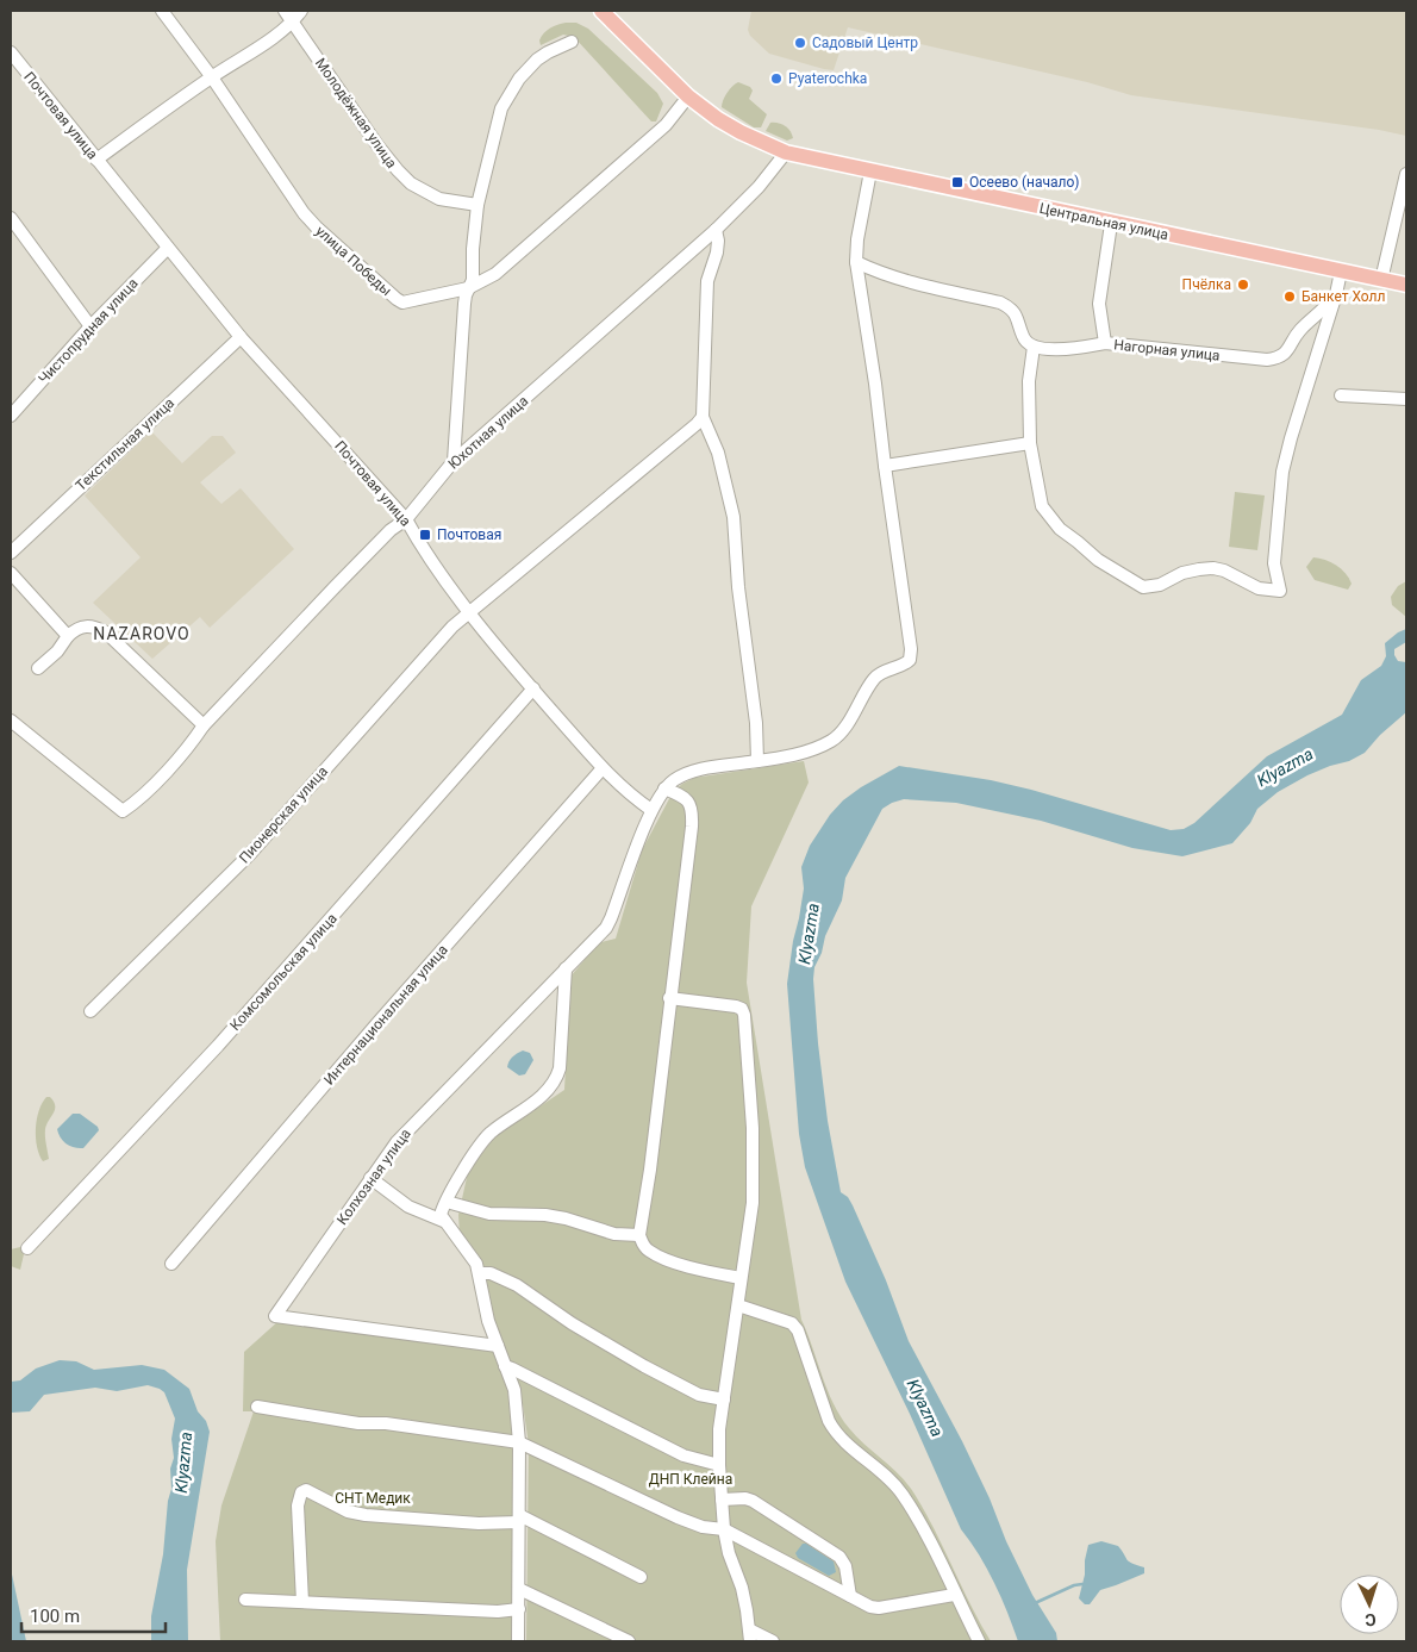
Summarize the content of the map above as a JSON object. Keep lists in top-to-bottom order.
{
  "streets": {
    "main road": ["Центральная улица"],
    "street": [
      "Молодёжная улица",
      "Почтовая улица",
      "улица Победы",
      "Чистопрудная улица",
      "Нагорная улица",
      "Юхотная улица",
      "Текстильная улица",
      "Пионерская улица",
      "Комсомольская улица",
      "Интернациональная улица",
      "Колхозная улица"
    ]
  },
  "crossings": [
    ["Почтовая улица", "Чистопрудная улица"],
    ["Почтовая улица", "Юхотная улица"],
    ["Почтовая улица", "Текстильная улица"],
    ["Почтовая улица", "Пионерская улица"],
    ["Почтовая улица", "Комсомольская улица"],
    ["Почтовая улица", "Интернациональная улица"],
    ["Почтовая улица", "Колхозная улица"],
    ["Центральная улица", "улица Победы"],
    ["Центральная улица", "Юхотная улица"]
  ],
  "districts": ["NAZAROVO"],
  "water": ["Klyazma"],
  "parks": ["ДНП Клейна", "СНТ Медик"],
  "places": {
    "other": [
      "Садовый Центр",
      "Pyaterochka",
      "Пчёлка",
      "Банкет Холл"
    ],
    "transit": ["Осеево (начало)", "Почтовая"]
  },
  "scale_bar": "100 m",
  "north": "bottom"
}
